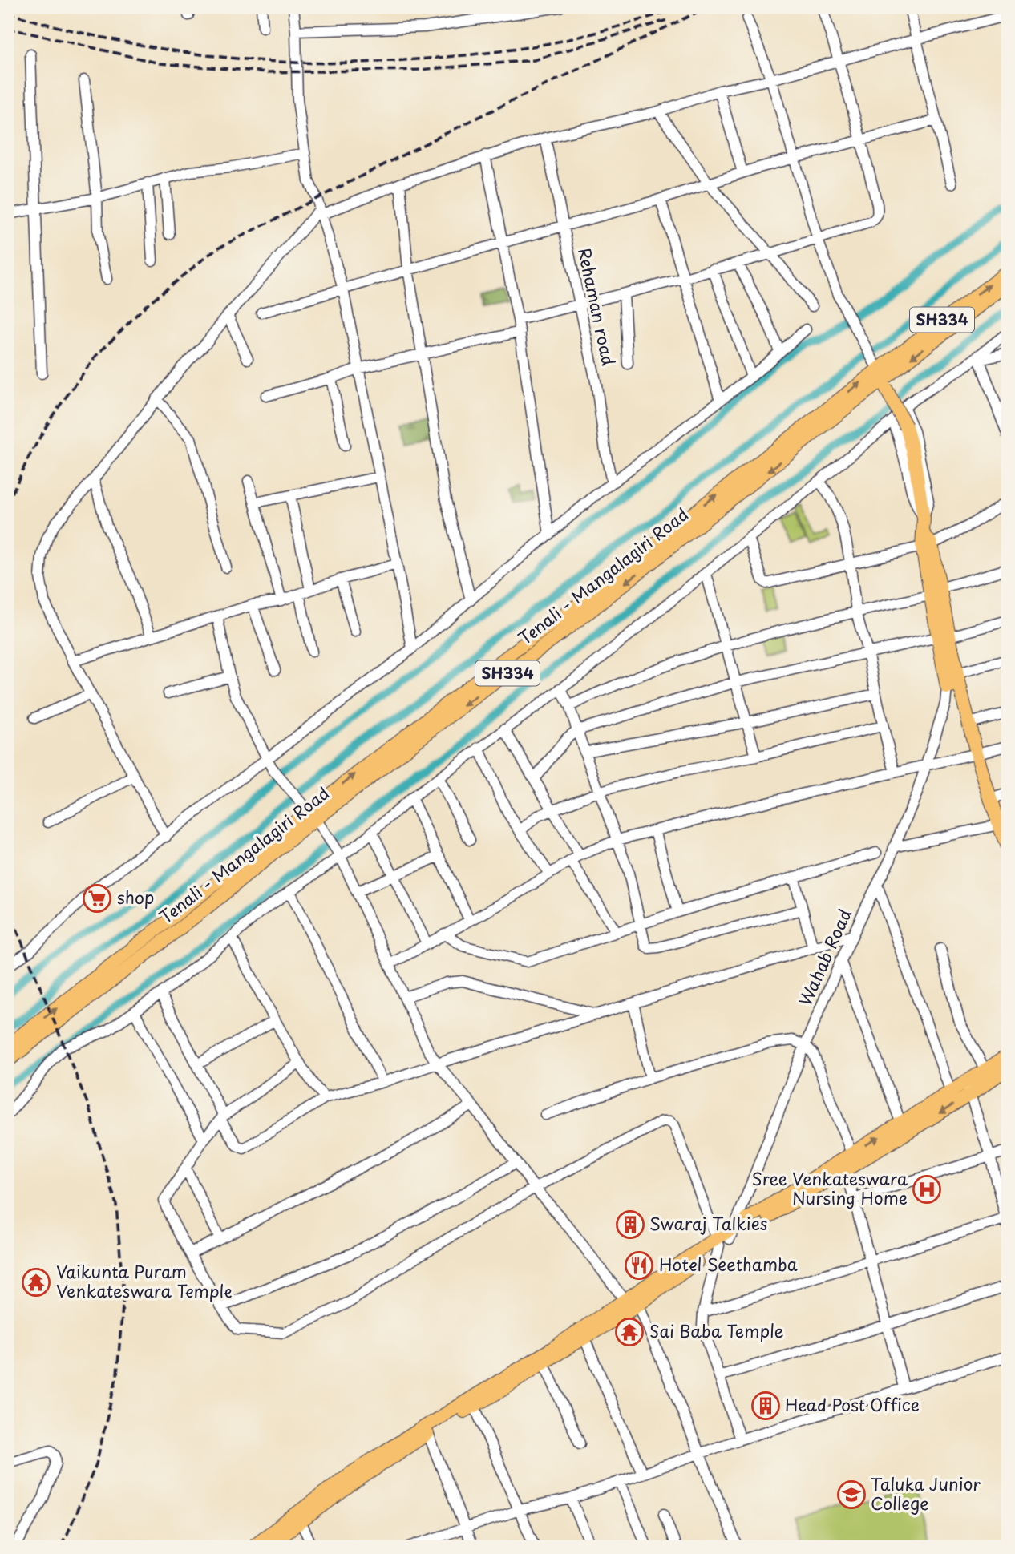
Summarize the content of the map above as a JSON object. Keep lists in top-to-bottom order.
{
  "streets": {
    "main road": ["SH334", "Tenali - Mangalagiri Road"],
    "street": ["Rehaman road", "Wahab Road"]
  },
  "crossings": [
    ["SH334", "Tenali - Mangalagiri Road"]
  ],
  "places": {
    "supermarket": ["shop"],
    "hospital": ["Sree Venkateswara Nursing Home"],
    "building": ["Swaraj Talkies", "Head Post Office"],
    "restaurant": ["Hotel Seethamba"],
    "temple": ["Vaikunta Puram Venkateswara Temple", "Sai Baba Temple"],
    "school or university": ["Taluka Junior College"]
  }
}
